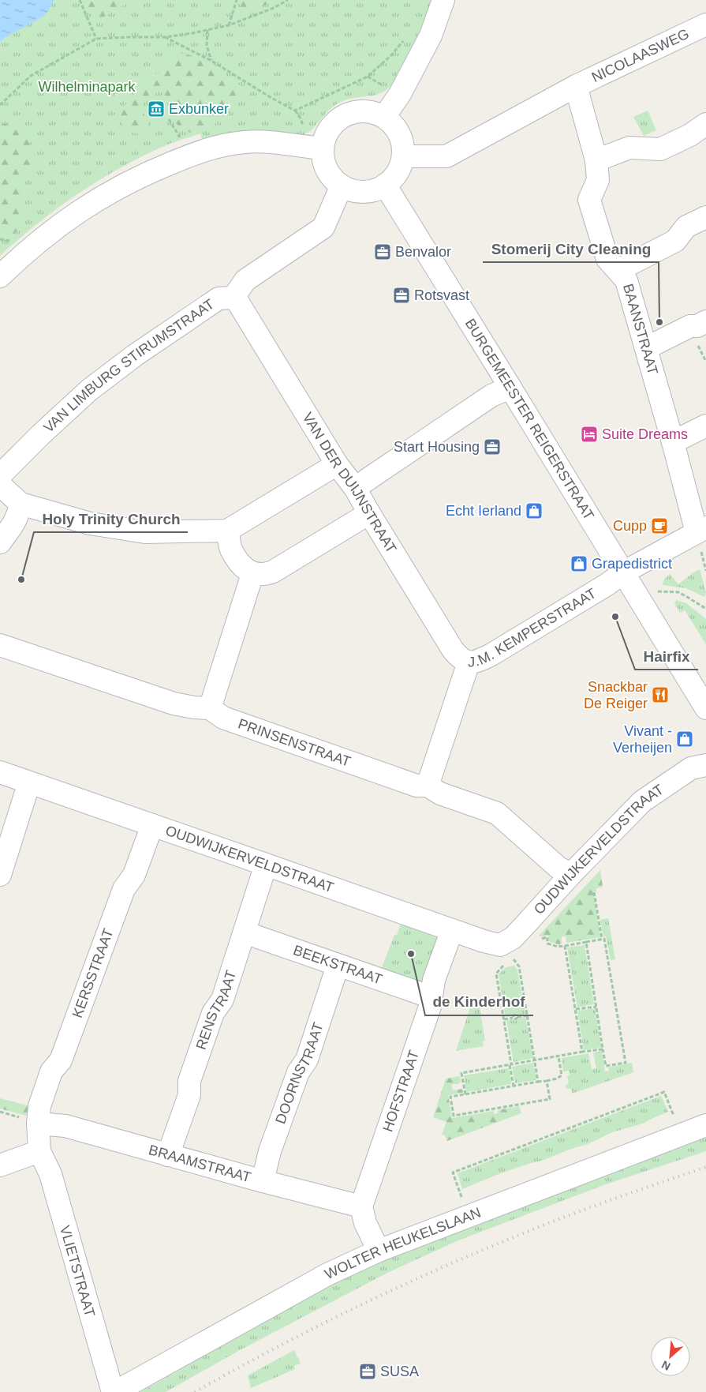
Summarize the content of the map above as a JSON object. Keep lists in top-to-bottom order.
{
  "streets": {
    "street": [
      "NICOLAASWEG",
      "BAANSTRAAT",
      "VAN LIMBURG STIRUMSTRAAT",
      "BURGEMEESTER REIGERSTRAAT",
      "VAN DER DUIJNSTRAAT",
      "J.M. KEMPERSTRAAT",
      "PRINSENSTRAAT",
      "OUDWIJKERVELDSTRAAT",
      "BEEKSTRAAT",
      "KERSSTRAAT",
      "RENSTRAAT",
      "DOORNSTRAAT",
      "HOFSTRAAT",
      "BRAAMSTRAAT",
      "WOLTER HEUKELSLAAN",
      "VLIETSTRAAT"
    ]
  },
  "crossings": [
    ["NICOLAASWEG", "BAANSTRAAT"],
    ["VAN LIMBURG STIRUMSTRAAT", "VAN DER DUIJNSTRAAT"],
    ["BURGEMEESTER REIGERSTRAAT", "J.M. KEMPERSTRAAT"],
    ["VAN DER DUIJNSTRAAT", "J.M. KEMPERSTRAAT"],
    ["J.M. KEMPERSTRAAT", "PRINSENSTRAAT"],
    ["PRINSENSTRAAT", "OUDWIJKERVELDSTRAAT"],
    ["OUDWIJKERVELDSTRAAT", "KERSSTRAAT"],
    ["OUDWIJKERVELDSTRAAT", "RENSTRAAT"],
    ["OUDWIJKERVELDSTRAAT", "HOFSTRAAT"],
    ["BEEKSTRAAT", "RENSTRAAT"],
    ["BEEKSTRAAT", "DOORNSTRAAT"],
    ["BEEKSTRAAT", "HOFSTRAAT"],
    ["KERSSTRAAT", "BRAAMSTRAAT"],
    ["KERSSTRAAT", "VLIETSTRAAT"],
    ["RENSTRAAT", "BRAAMSTRAAT"],
    ["DOORNSTRAAT", "BRAAMSTRAAT"],
    ["HOFSTRAAT", "BRAAMSTRAAT"],
    ["WOLTER HEUKELSLAAN", "VLIETSTRAAT"]
  ],
  "parks": ["Wilhelminapark"],
  "places": {
    "museum": ["Exbunker"],
    "office": [
      "Benvalor",
      "Rotsvast",
      "Start Housing",
      "SUSA"
    ],
    "other": [
      "Stomerij City Cleaning",
      "Holy Trinity Church",
      "Hairfix",
      "de Kinderhof"
    ],
    "hotel": ["Suite Dreams"],
    "shop": ["Echt Ierland", "Grapedistrict", "Vivant - Verheijen"],
    "cafe": ["Cupp"],
    "restaurant": ["Snackbar De Reiger"]
  },
  "north": "bottom left"
}
